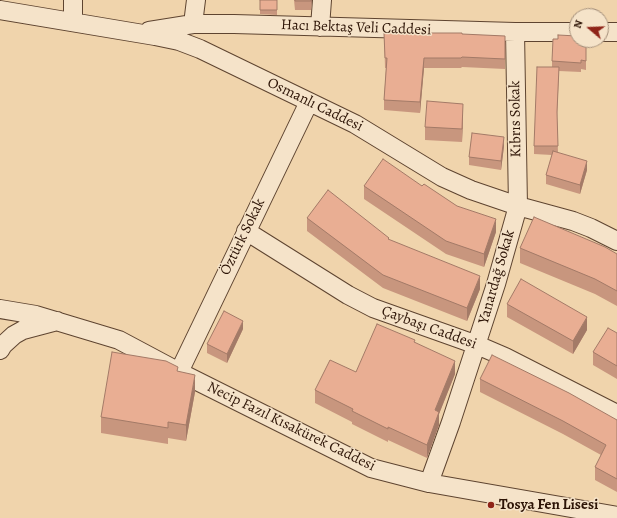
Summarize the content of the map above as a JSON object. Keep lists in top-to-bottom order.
{
  "streets": {
    "street": [
      "Hacı Bektaş Veli Caddesi",
      "Osmanlı Caddesi",
      "Kıbrıs Sokak",
      "Öztürk Sokak",
      "Yanardağ Sokak",
      "Çaybaşı Caddesi",
      "Necip Fazıl Kısakürek Caddesi"
    ]
  },
  "crossings": [
    ["Hacı Bektaş Veli Caddesi", "Osmanlı Caddesi"],
    ["Hacı Bektaş Veli Caddesi", "Kıbrıs Sokak"],
    ["Osmanlı Caddesi", "Kıbrıs Sokak"],
    ["Osmanlı Caddesi", "Öztürk Sokak"],
    ["Osmanlı Caddesi", "Yanardağ Sokak"],
    ["Kıbrıs Sokak", "Yanardağ Sokak"],
    ["Öztürk Sokak", "Çaybaşı Caddesi"],
    ["Öztürk Sokak", "Necip Fazıl Kısakürek Caddesi"],
    ["Yanardağ Sokak", "Çaybaşı Caddesi"],
    ["Yanardağ Sokak", "Necip Fazıl Kısakürek Caddesi"]
  ],
  "places": ["Tosya Fen Lisesi"],
  "north": "left"
}
